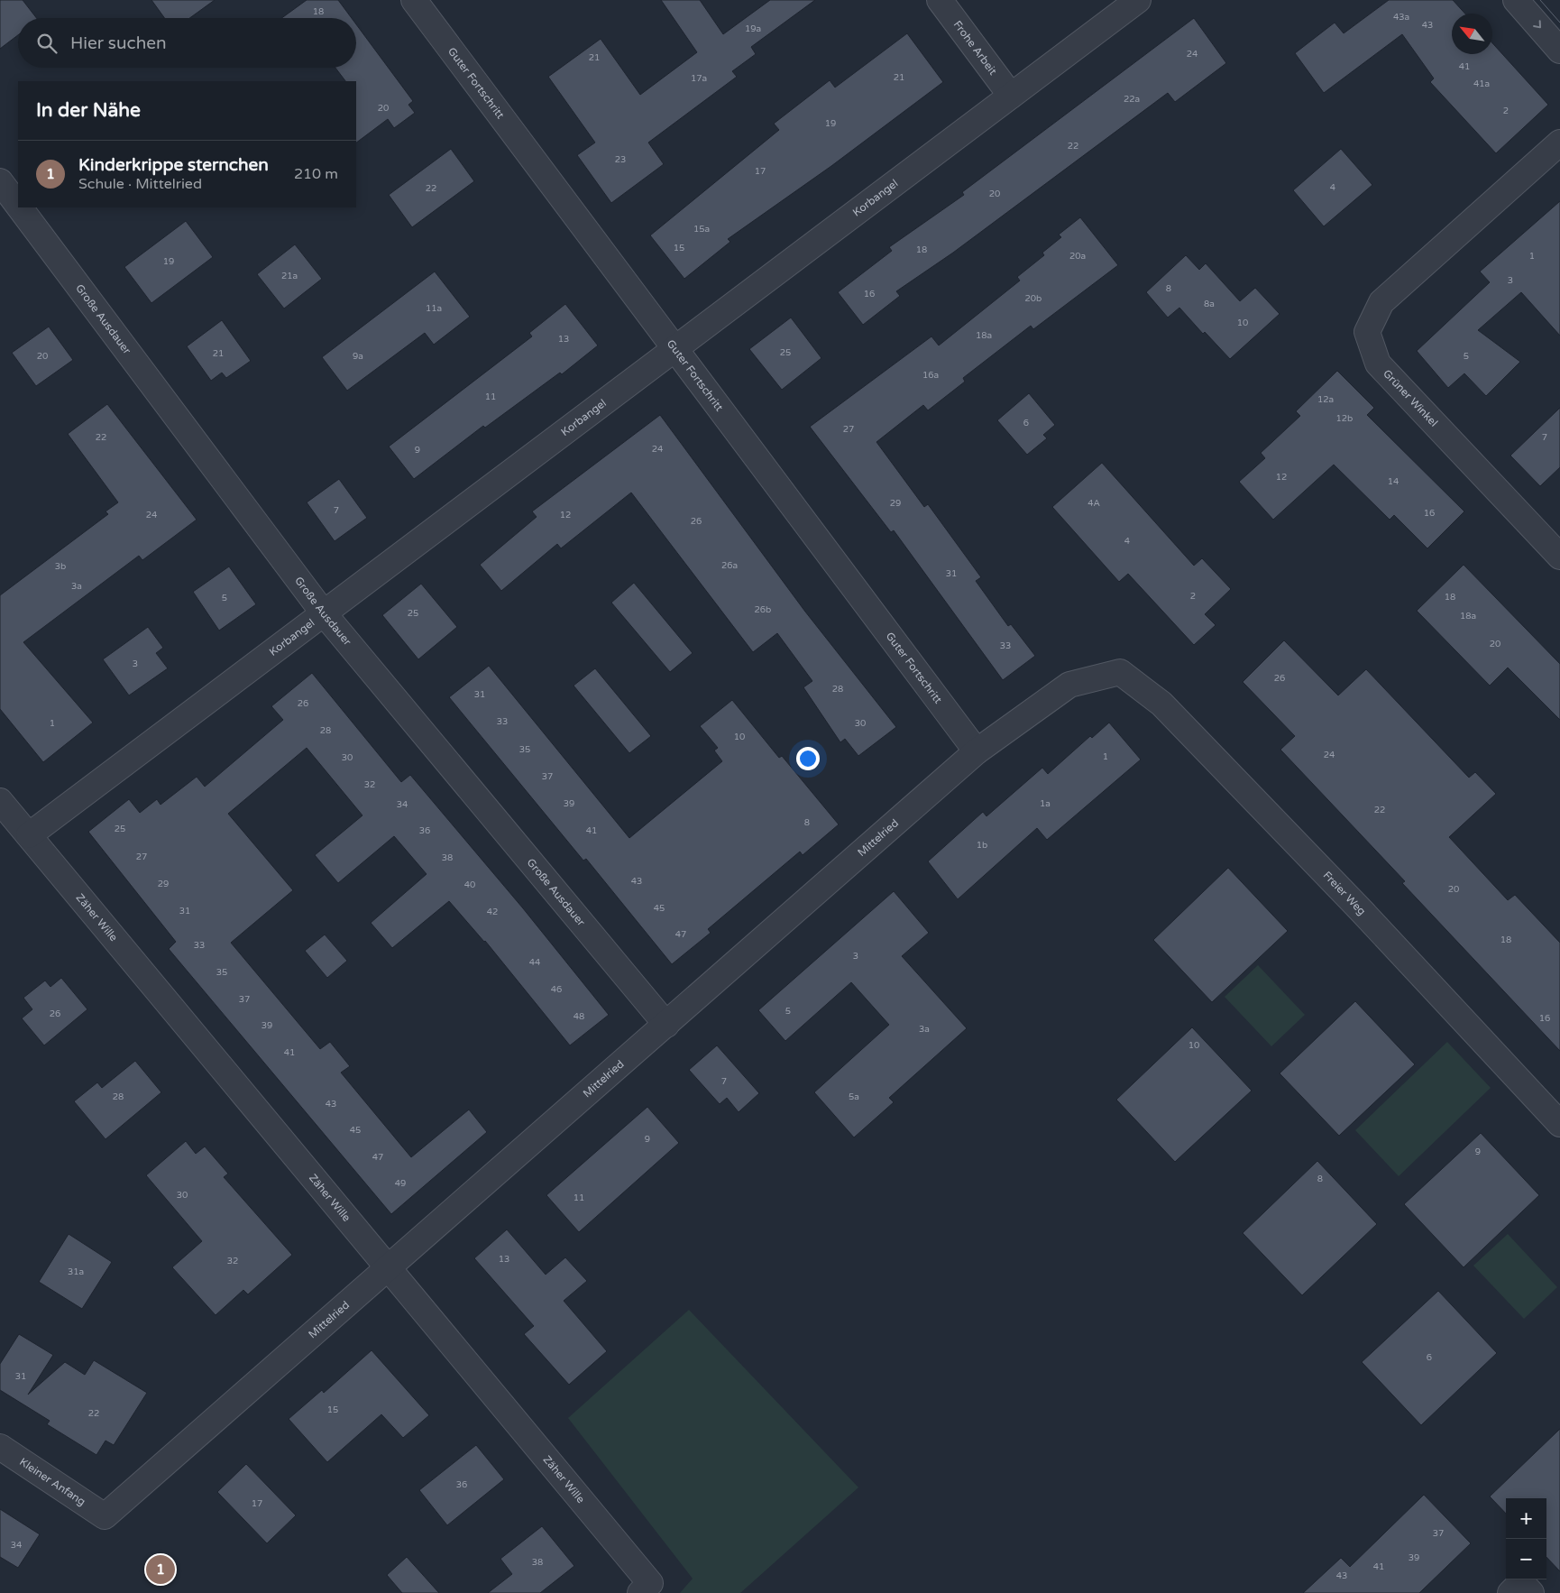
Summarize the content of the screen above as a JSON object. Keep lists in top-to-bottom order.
{
  "streets": {
    "street": [
      "Frohe Arbeit",
      "Guter Fortschritt",
      "Korbangel",
      "Große Ausdauer",
      "Grüner Winkel",
      "Mittelried",
      "Freier Weg",
      "Zäher Wille",
      "Kleiner Anfang"
    ]
  },
  "crossings": [
    ["Frohe Arbeit", "Korbangel"],
    ["Guter Fortschritt", "Korbangel"],
    ["Guter Fortschritt", "Mittelried"],
    ["Korbangel", "Große Ausdauer"],
    ["Korbangel", "Zäher Wille"],
    ["Große Ausdauer", "Mittelried"],
    ["Mittelried", "Freier Weg"],
    ["Mittelried", "Zäher Wille"],
    ["Mittelried", "Kleiner Anfang"]
  ],
  "house_numbers": [
    "18",
    "43a",
    "43",
    "19a",
    "24",
    "21",
    "41",
    "21",
    "17a",
    "41a",
    "22a",
    "20",
    "2",
    "19",
    "22",
    "23",
    "17",
    "4",
    "22",
    "20",
    "15a",
    "15",
    "18",
    "20a",
    "1",
    "19",
    "21a",
    "3",
    "8",
    "16",
    "20b",
    "8a",
    "11a",
    "10",
    "18a",
    "13",
    "25",
    "21",
    "20",
    "9a",
    "5",
    "16a",
    "11",
    "12a",
    "12b",
    "6",
    "27",
    "22",
    "7",
    "24",
    "9",
    "12",
    "14",
    "29",
    "4A",
    "7",
    "16",
    "24",
    "12",
    "26",
    "4",
    "26a",
    "3b",
    "31",
    "3a",
    "2",
    "18",
    "5",
    "26b",
    "25",
    "18a",
    "20",
    "33",
    "3",
    "26",
    "28",
    "31",
    "26",
    "33",
    "1",
    "30",
    "28",
    "10",
    "35",
    "24",
    "1",
    "30",
    "37",
    "32",
    "39",
    "1a",
    "34",
    "22",
    "8",
    "25",
    "36",
    "41",
    "1b",
    "27",
    "38",
    "43",
    "29",
    "40",
    "20",
    "45",
    "31",
    "42",
    "47",
    "18",
    "33",
    "3",
    "44",
    "35",
    "46",
    "37",
    "5",
    "26",
    "48",
    "16",
    "39",
    "3a",
    "10",
    "41",
    "7",
    "28",
    "5a",
    "43",
    "45",
    "9",
    "9",
    "47",
    "8",
    "49",
    "30",
    "11",
    "13",
    "32",
    "31a",
    "6",
    "31",
    "15",
    "22",
    "36",
    "17",
    "37",
    "34",
    "39",
    "38",
    "41",
    "43"
  ],
  "north": "top left",
  "page": {
    "search": "Hier suchen",
    "heading": "In der Nähe",
    "list": [
      {
        "mark": "1",
        "name": "Kinderkrippe sternchen",
        "note": "Schule · Mittelried",
        "value": "210 m"
      }
    ],
    "map_buttons": ["+", "−"],
    "pins": "1"
  }
}
